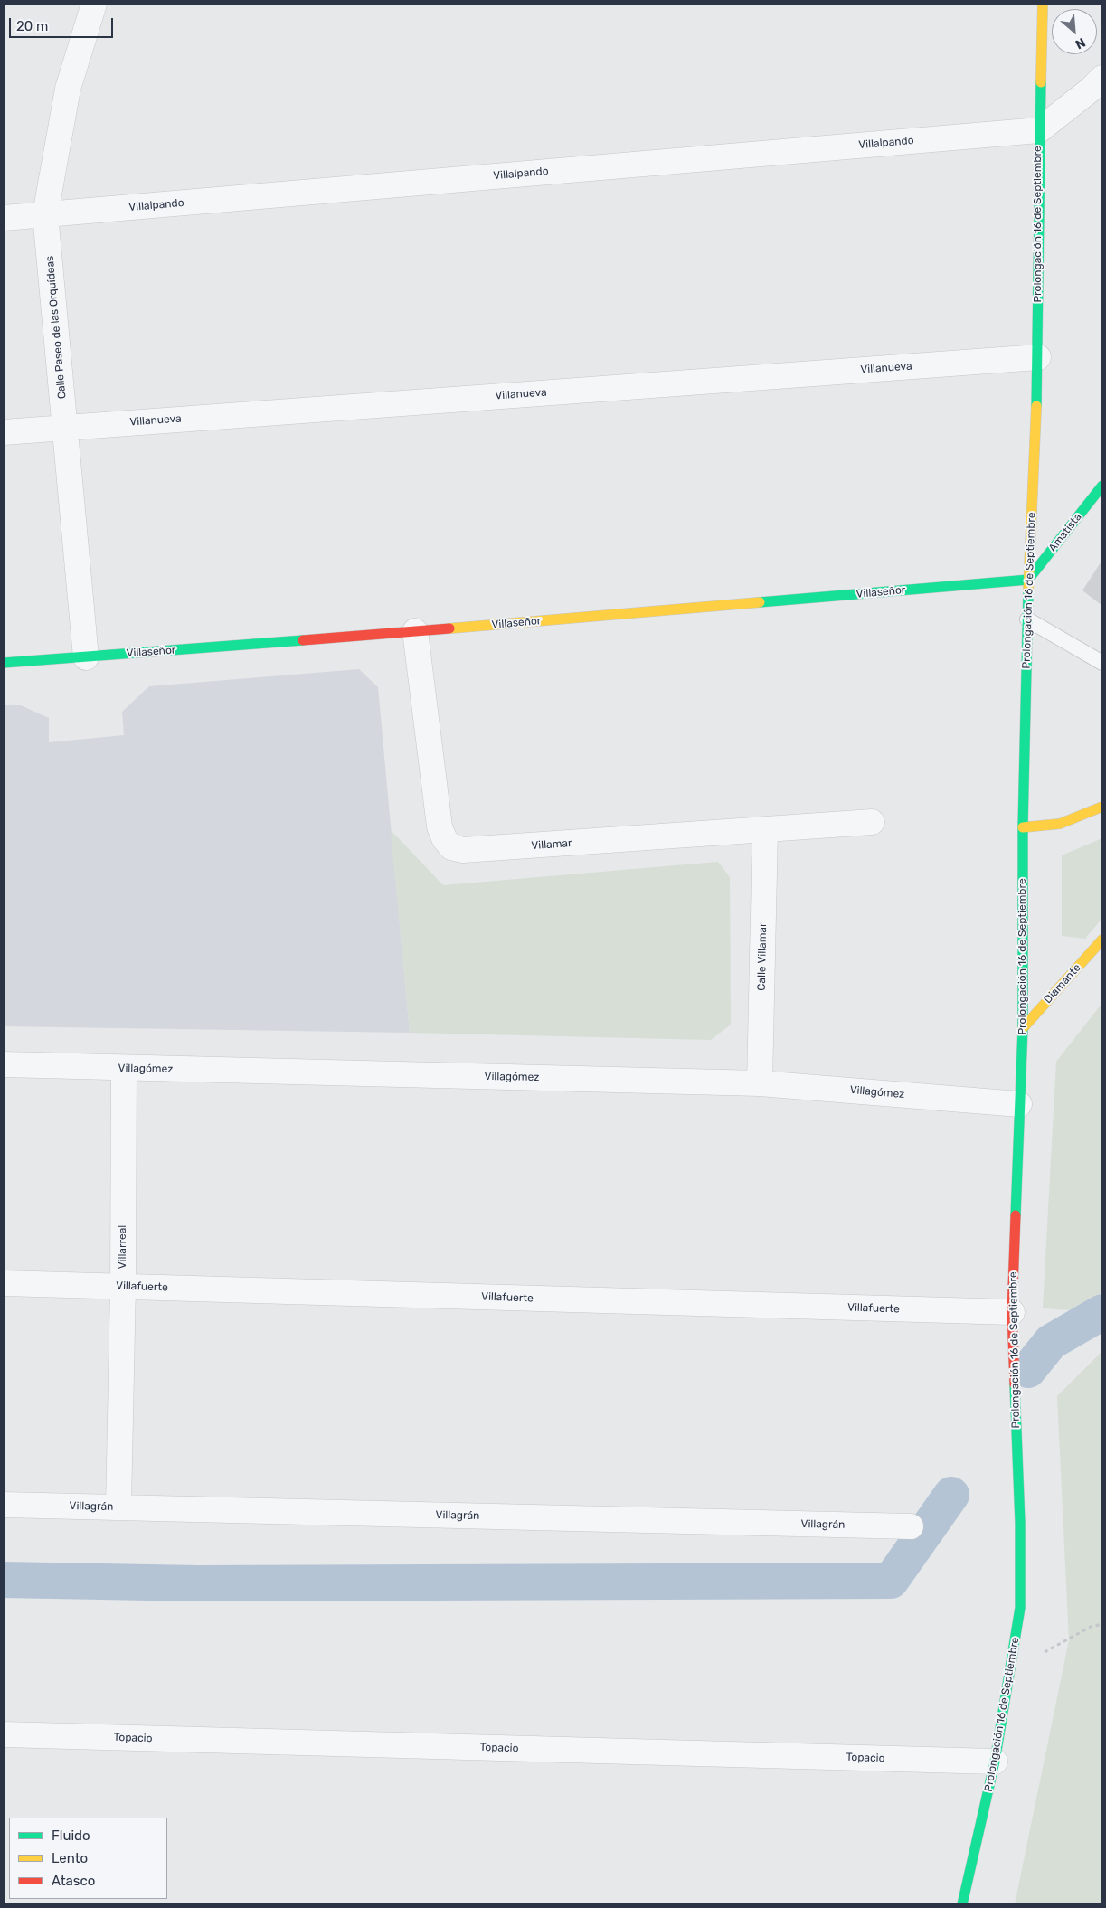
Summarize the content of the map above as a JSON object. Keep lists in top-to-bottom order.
{
  "streets": {
    "street": [
      "Villalpando",
      "Prolongación 16 de Septiembre",
      "Calle Paseo de las Orquídeas",
      "Villanueva",
      "Amatista",
      "Villaseñor",
      "Villamar",
      "Calle Villamar",
      "Diamante",
      "Villagómez",
      "Villarreal",
      "Villafuerte",
      "Villagrán",
      "Topacio"
    ]
  },
  "crossings": [
    ["Villalpando", "Prolongación 16 de Septiembre"],
    ["Villalpando", "Calle Paseo de las Orquídeas"],
    ["Prolongación 16 de Septiembre", "Villanueva"],
    ["Prolongación 16 de Septiembre", "Amatista"],
    ["Prolongación 16 de Septiembre", "Villaseñor"],
    ["Prolongación 16 de Septiembre", "Diamante"],
    ["Prolongación 16 de Septiembre", "Villagómez"],
    ["Prolongación 16 de Septiembre", "Villafuerte"],
    ["Prolongación 16 de Septiembre", "Topacio"],
    ["Calle Paseo de las Orquídeas", "Villanueva"],
    ["Calle Paseo de las Orquídeas", "Villaseñor"],
    ["Amatista", "Villaseñor"],
    ["Villaseñor", "Villamar"],
    ["Villamar", "Calle Villamar"],
    ["Calle Villamar", "Villagómez"],
    ["Villagómez", "Villarreal"],
    ["Villarreal", "Villafuerte"],
    ["Villarreal", "Villagrán"]
  ],
  "legend": ["Fluido", "Lento", "Atasco"],
  "scale_bar": "20 m",
  "north": "bottom right"
}
